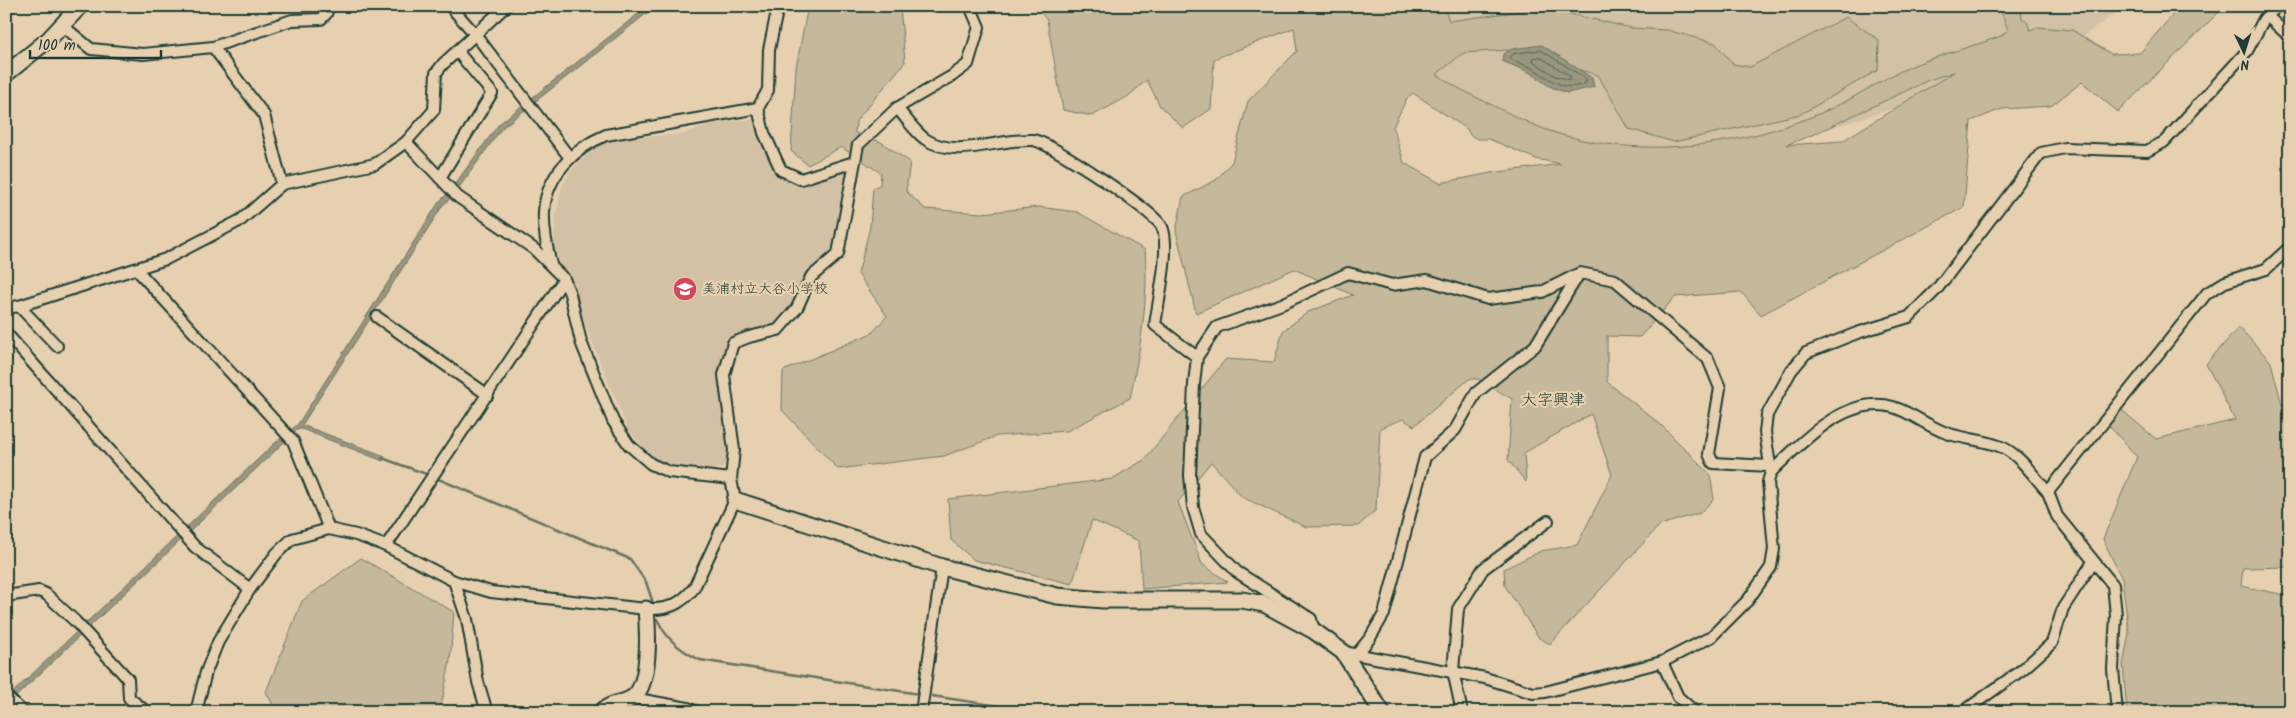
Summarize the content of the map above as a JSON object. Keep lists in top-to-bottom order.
{
  "districts": ["大字興津"],
  "places": {
    "school or university": ["美浦村立大谷小学校"]
  },
  "scale_bar": "100 m",
  "north": "bottom"
}
